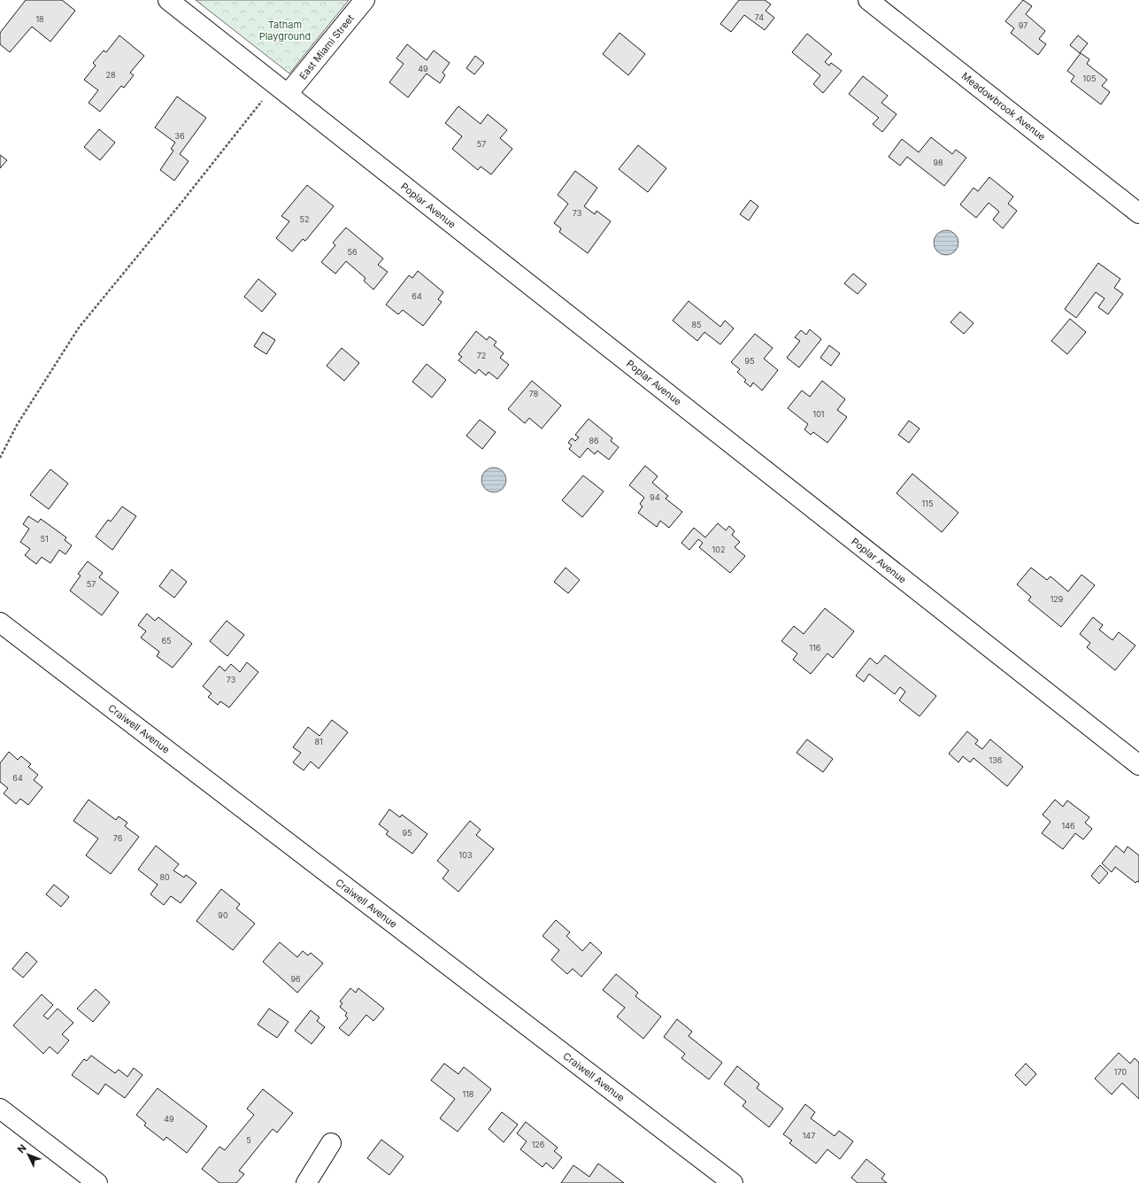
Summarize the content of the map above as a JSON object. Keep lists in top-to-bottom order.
{
  "streets": {
    "street": [
      "East Miami Street",
      "Meadowbrook Avenue",
      "Poplar Avenue",
      "Craiwell Avenue"
    ]
  },
  "crossings": [
    ["East Miami Street", "Poplar Avenue"]
  ],
  "parks": ["Tatham Playground"],
  "house_numbers": [
    "74",
    "18",
    "97",
    "49",
    "28",
    "105",
    "36",
    "57",
    "98",
    "73",
    "52",
    "56",
    "64",
    "85",
    "72",
    "95",
    "78",
    "101",
    "86",
    "94",
    "115",
    "51",
    "102",
    "57",
    "129",
    "65",
    "116",
    "73",
    "81",
    "136",
    "64",
    "146",
    "95",
    "76",
    "103",
    "80",
    "90",
    "96",
    "170",
    "118",
    "49",
    "147",
    "5",
    "126"
  ],
  "north": "top left"
}
